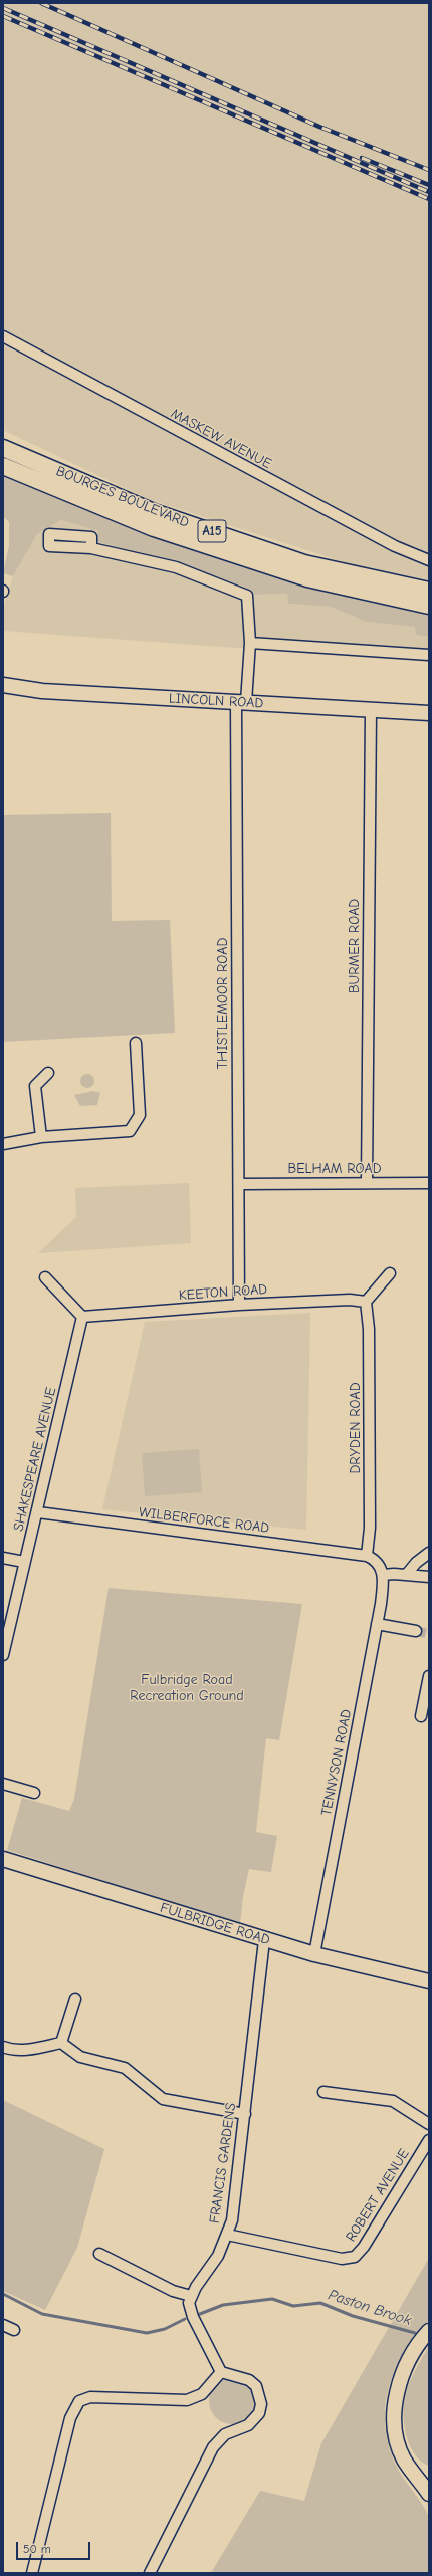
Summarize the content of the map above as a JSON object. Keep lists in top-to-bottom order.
{
  "streets": {
    "main road": ["BOURGES BOULEVARD", "A15"],
    "street": [
      "MASKEW AVENUE",
      "LINCOLN ROAD",
      "BURMER ROAD",
      "THISTLEMOOR ROAD",
      "BELHAM ROAD",
      "KEETON ROAD",
      "DRYDEN ROAD",
      "SHAKESPEARE AVENUE",
      "WILBERFORCE ROAD",
      "TENNYSON ROAD",
      "FULBRIDGE ROAD",
      "FRANCIS GARDENS",
      "ROBERT AVENUE"
    ]
  },
  "crossings": [
    ["LINCOLN ROAD", "BURMER ROAD"],
    ["LINCOLN ROAD", "THISTLEMOOR ROAD"],
    ["BURMER ROAD", "BELHAM ROAD"],
    ["THISTLEMOOR ROAD", "BELHAM ROAD"],
    ["THISTLEMOOR ROAD", "KEETON ROAD"],
    ["KEETON ROAD", "DRYDEN ROAD"],
    ["KEETON ROAD", "SHAKESPEARE AVENUE"],
    ["DRYDEN ROAD", "WILBERFORCE ROAD"],
    ["SHAKESPEARE AVENUE", "WILBERFORCE ROAD"],
    ["TENNYSON ROAD", "FULBRIDGE ROAD"],
    ["FULBRIDGE ROAD", "FRANCIS GARDENS"],
    ["FRANCIS GARDENS", "ROBERT AVENUE"]
  ],
  "water": ["Paston Brook"],
  "parks": ["Fulbridge Road Recreation Ground"],
  "scale_bar": "50 m"
}
